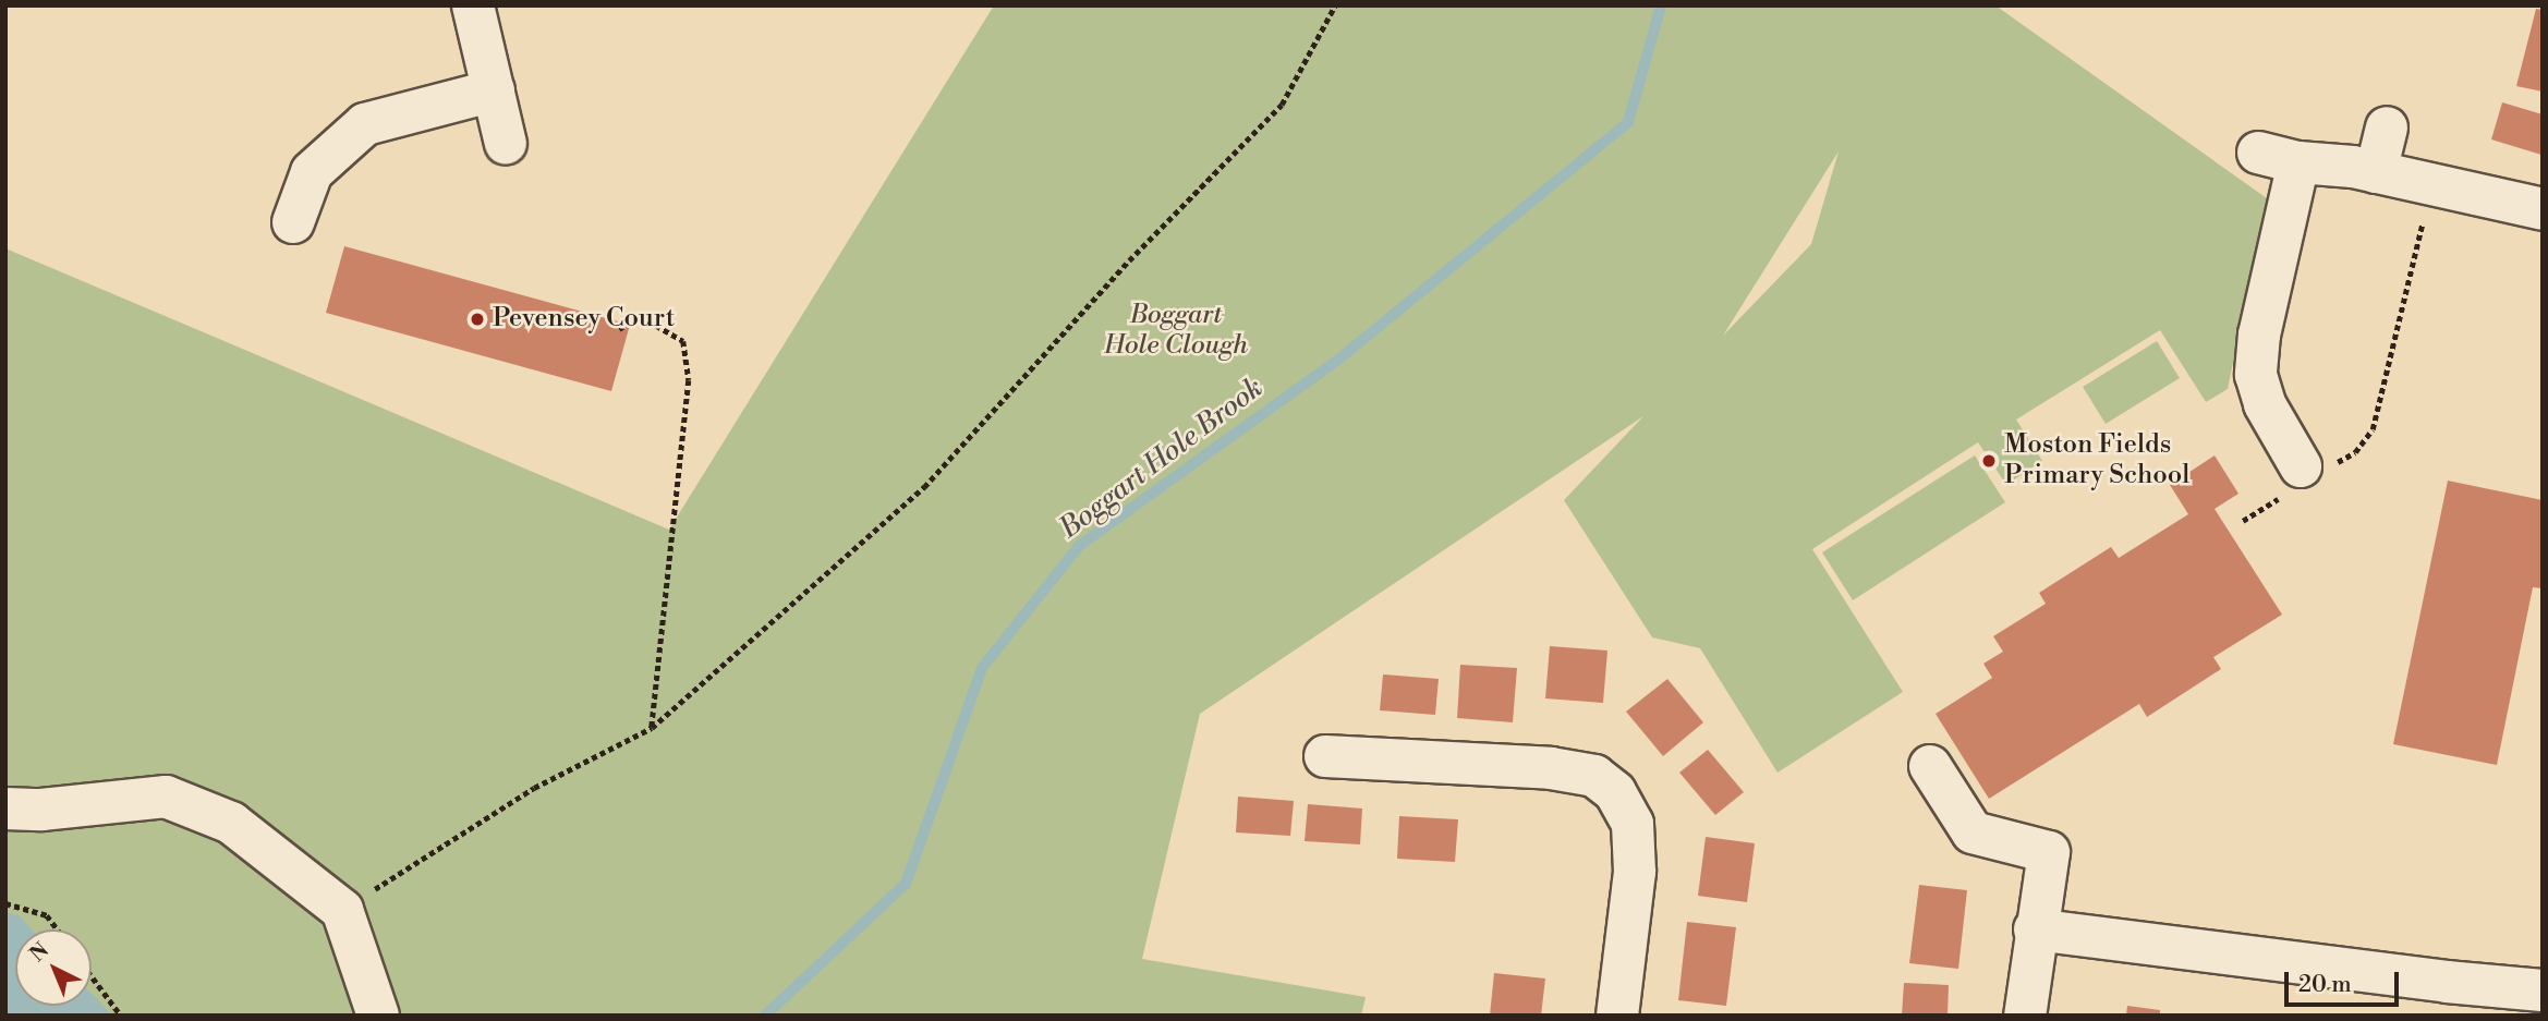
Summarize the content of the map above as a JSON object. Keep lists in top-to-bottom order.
{
  "water": ["Boggart Hole Brook"],
  "parks": ["Boggart Hole Clough"],
  "places": ["Pevensey Court", "Moston Fields Primary School"],
  "scale_bar": "20 m",
  "north": "top left"
}
